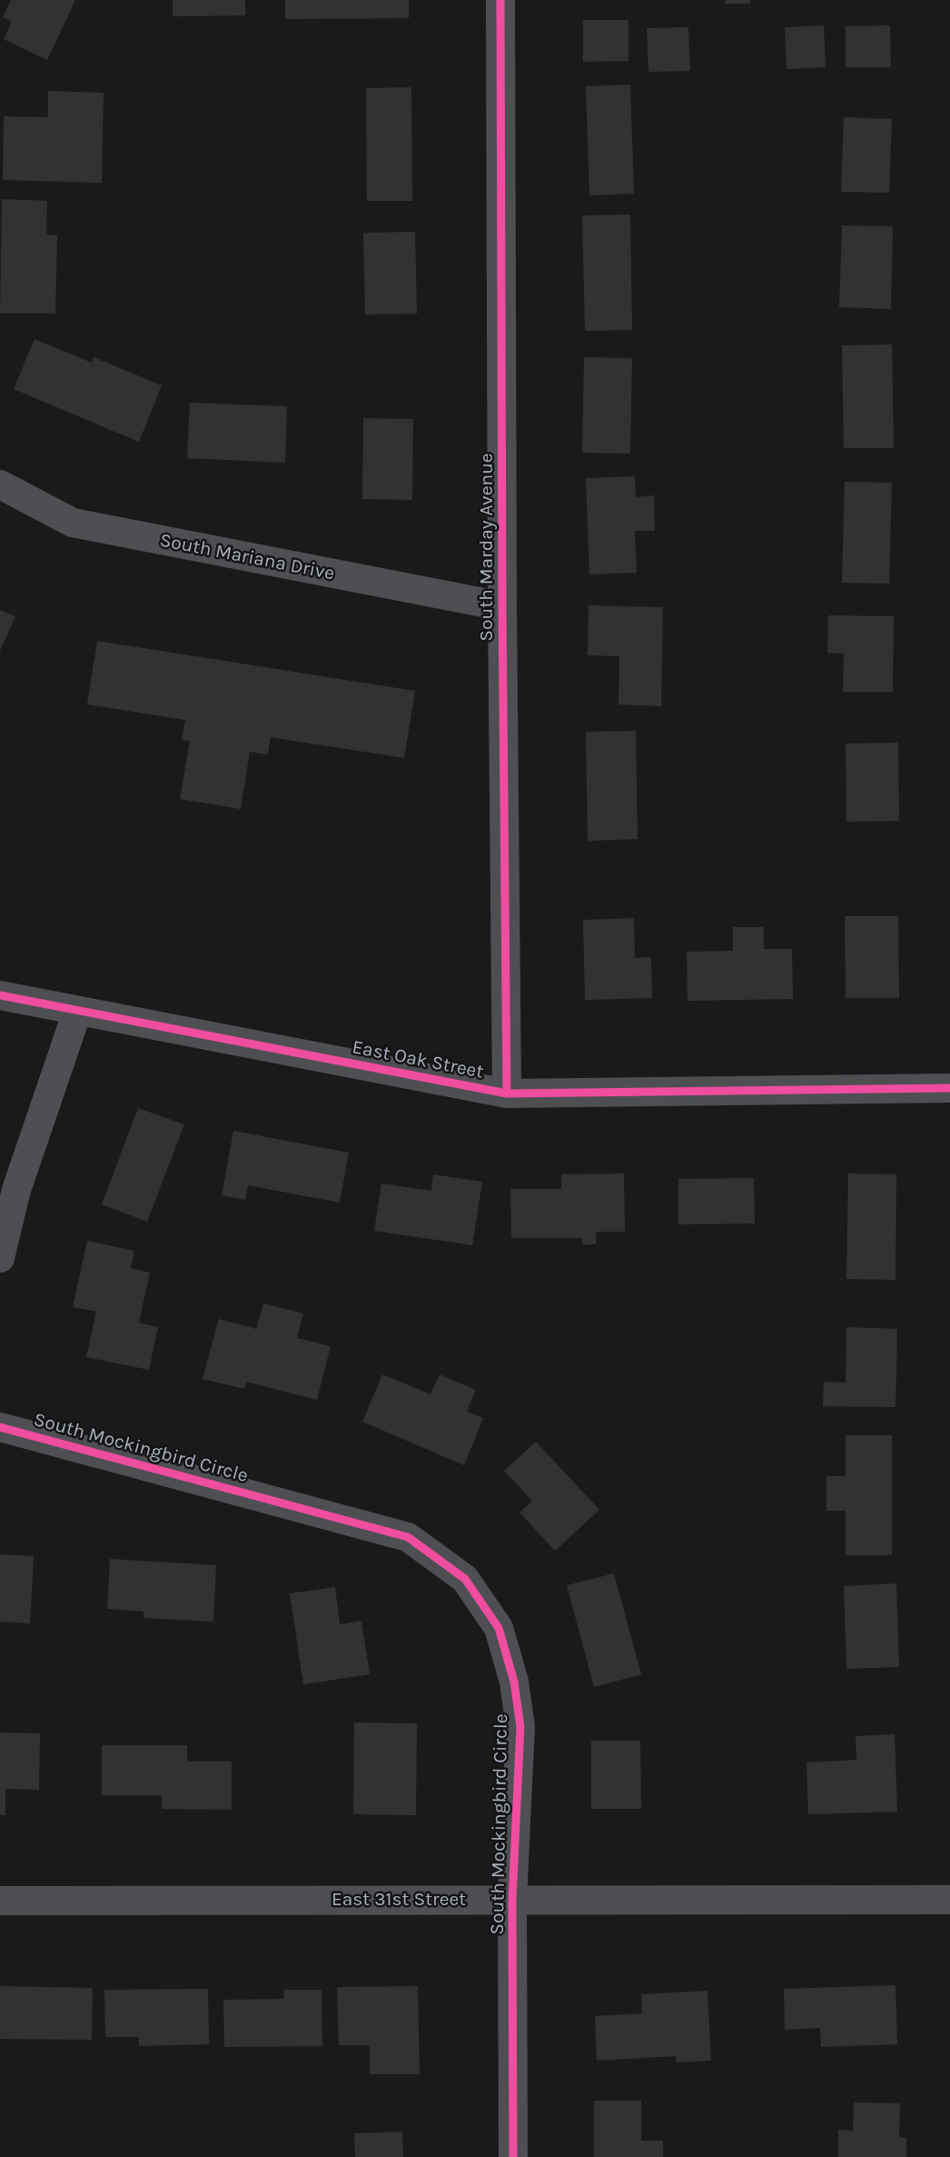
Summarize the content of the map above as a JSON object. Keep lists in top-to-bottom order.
{
  "streets": {
    "street": [
      "South Marday Avenue",
      "South Mariana Drive",
      "East Oak Street",
      "South Mockingbird Circle",
      "East 31st Street"
    ]
  },
  "crossings": [
    ["South Marday Avenue", "South Mariana Drive"],
    ["South Marday Avenue", "East Oak Street"],
    ["South Mockingbird Circle", "East 31st Street"]
  ]
}
